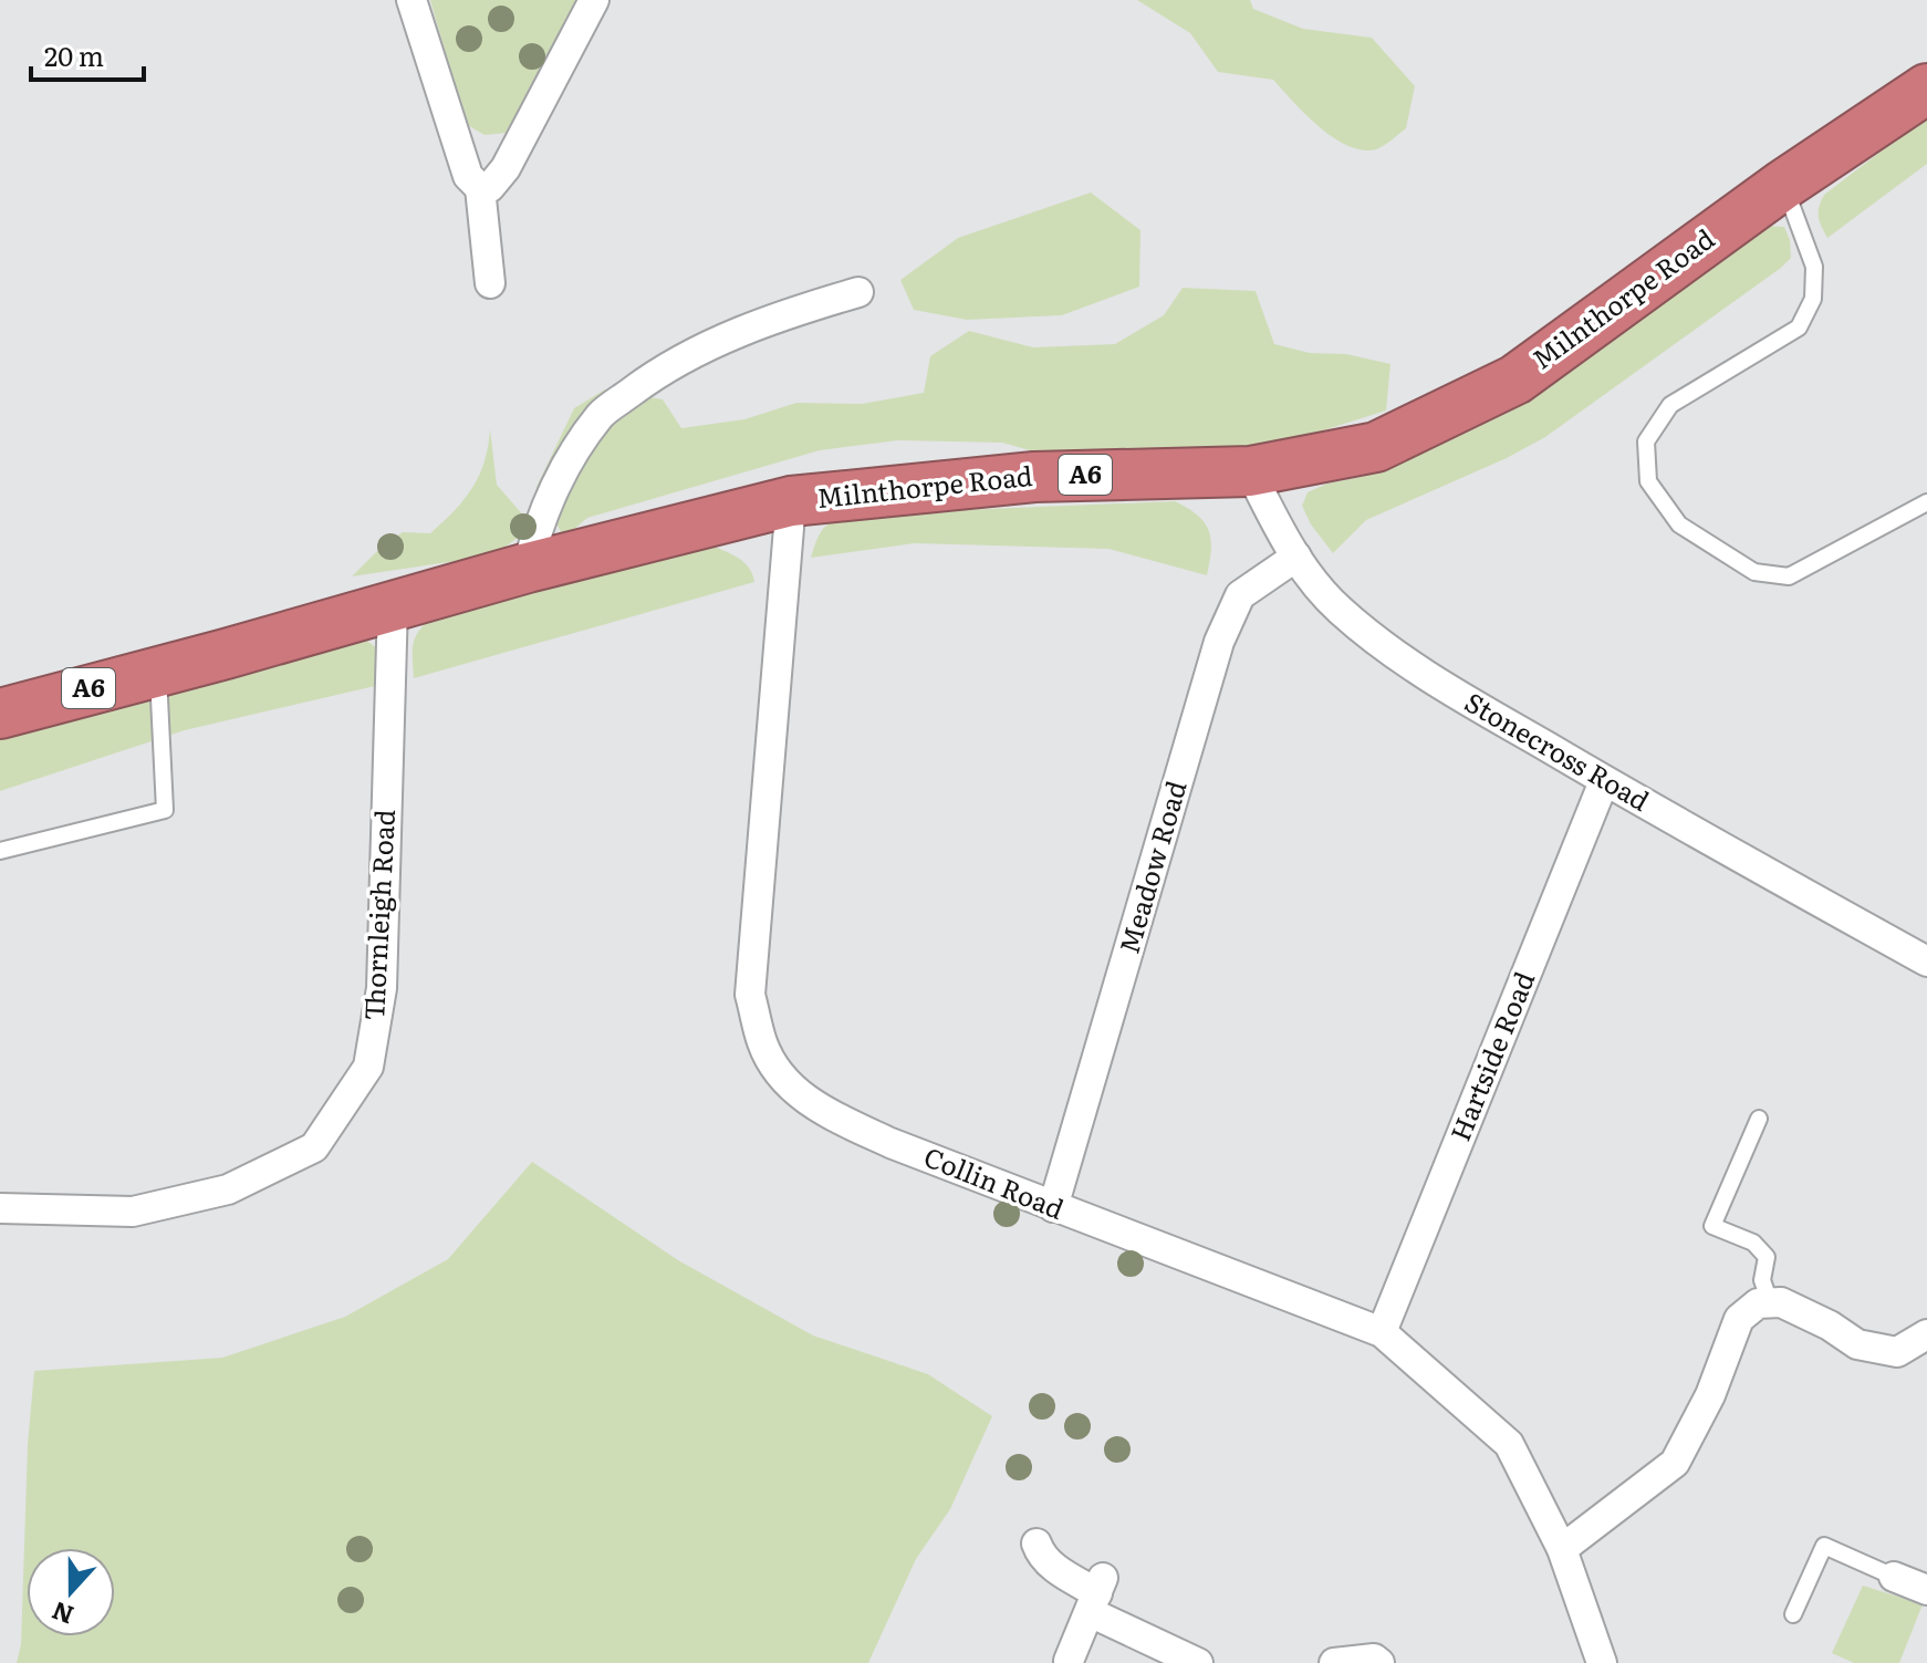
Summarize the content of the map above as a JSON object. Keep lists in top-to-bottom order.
{
  "streets": {
    "highway": ["Milnthorpe Road", "A6"],
    "street": [
      "Stonecross Road",
      "Meadow Road",
      "Thornleigh Road",
      "Hartside Road",
      "Collin Road"
    ]
  },
  "crossings": [
    ["Milnthorpe Road", "Stonecross Road"],
    ["Milnthorpe Road", "Thornleigh Road"],
    ["Milnthorpe Road", "Collin Road"],
    ["Stonecross Road", "Meadow Road"],
    ["Stonecross Road", "Hartside Road"],
    ["Meadow Road", "Collin Road"],
    ["Hartside Road", "Collin Road"]
  ],
  "scale_bar": "20 m",
  "north": "bottom"
}
